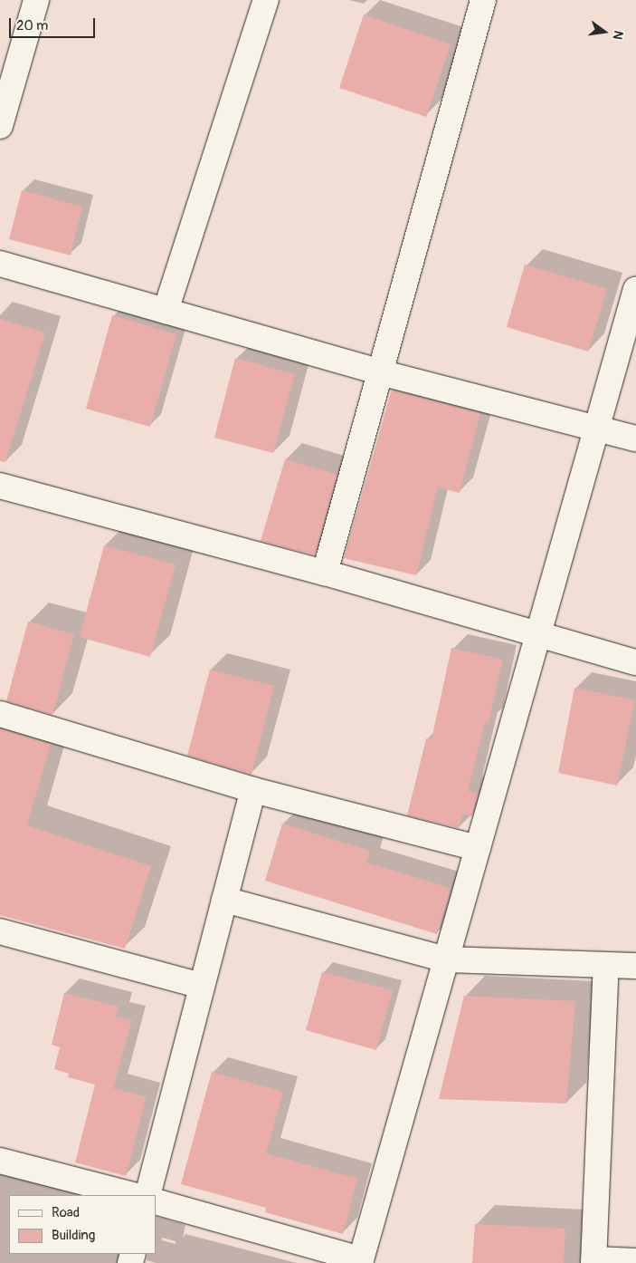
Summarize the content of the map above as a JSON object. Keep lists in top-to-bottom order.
{
  "legend": ["Road", "Building"],
  "scale_bar": "20 m",
  "north": "right"
}
